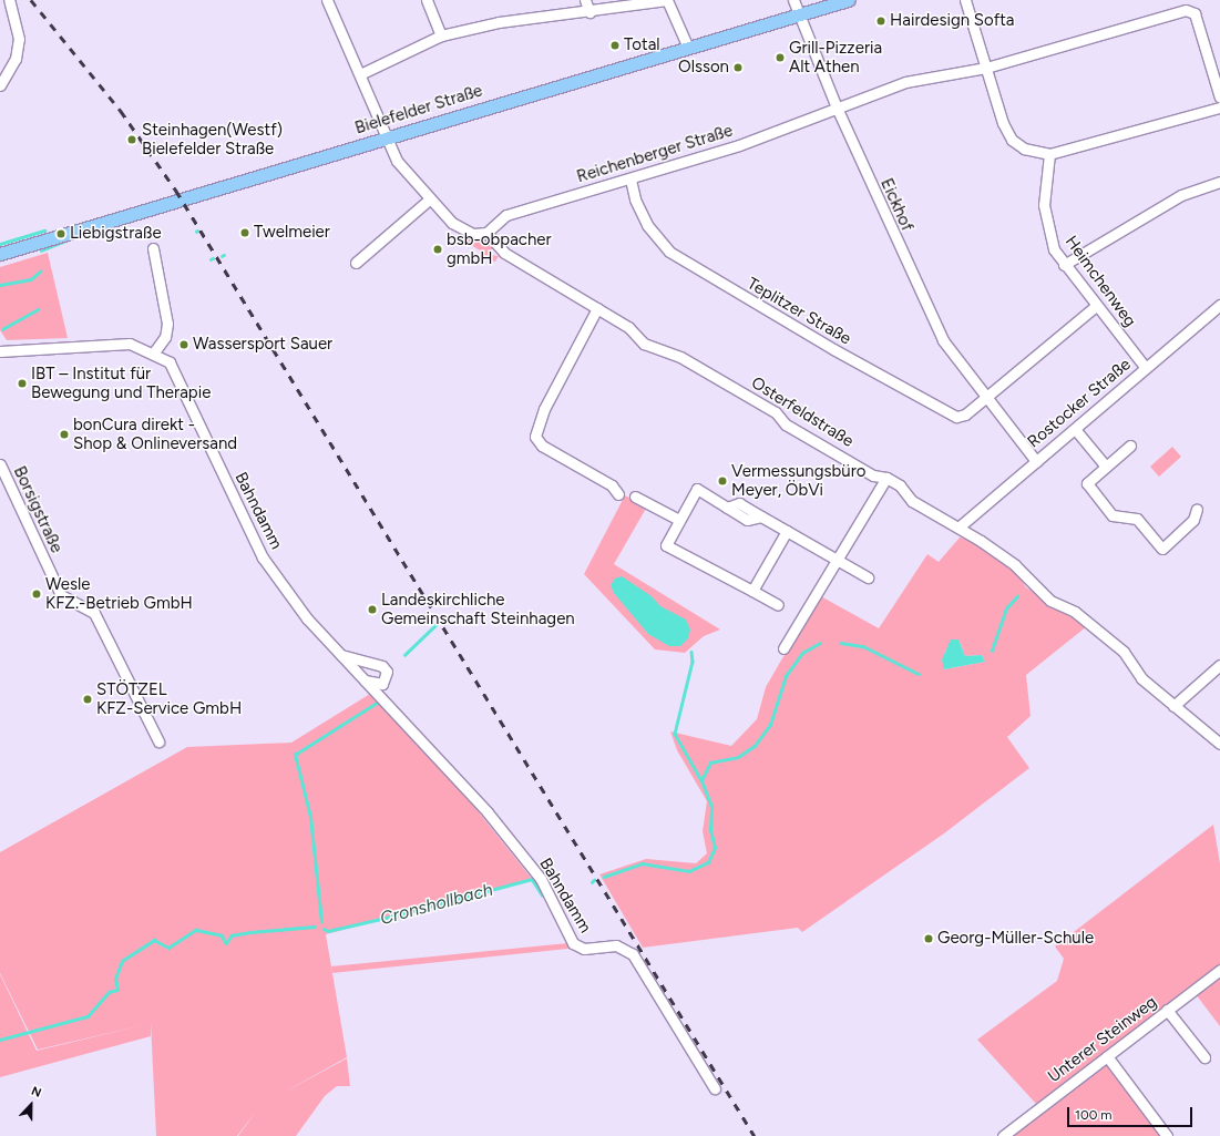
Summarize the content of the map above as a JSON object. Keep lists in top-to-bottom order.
{
  "streets": {
    "main road": ["Bielefelder Straße"],
    "street": [
      "Reichenberger Straße",
      "Eickhof",
      "Heimchenweg",
      "Teplitzer Straße",
      "Rostocker Straße",
      "Osterfeldstraße",
      "Borsigstraße",
      "Bahndamm",
      "Unterer Steinweg"
    ]
  },
  "crossings": [
    ["Bielefelder Straße", "Eickhof"],
    ["Reichenberger Straße", "Eickhof"],
    ["Reichenberger Straße", "Teplitzer Straße"],
    ["Reichenberger Straße", "Osterfeldstraße"],
    ["Eickhof", "Teplitzer Straße"],
    ["Eickhof", "Rostocker Straße"],
    ["Heimchenweg", "Rostocker Straße"],
    ["Rostocker Straße", "Osterfeldstraße"]
  ],
  "water": ["Cronshollbach"],
  "places": [
    "Hairdesign Softa",
    "Total",
    "Grill-Pizzeria Alt Athen",
    "Olsson",
    "Steinhagen(Westf) Bielefelder Straße",
    "Twelmeier",
    "Liebigstraße",
    "bsb-obpacher gmbH",
    "Wassersport Sauer",
    "IBT – Institut für Bewegung und Therapie",
    "bonCura direkt - Shop & Onlineversand",
    "Vermessungsbüro Meyer, ÖbVi",
    "Wesle KFZ.-Betrieb GmbH",
    "Landeskirchliche Gemeinschaft Steinhagen",
    "STÖTZEL KFZ-Service GmbH",
    "Georg-Müller-Schule"
  ],
  "scale_bar": "100 m",
  "north": "top"
}
